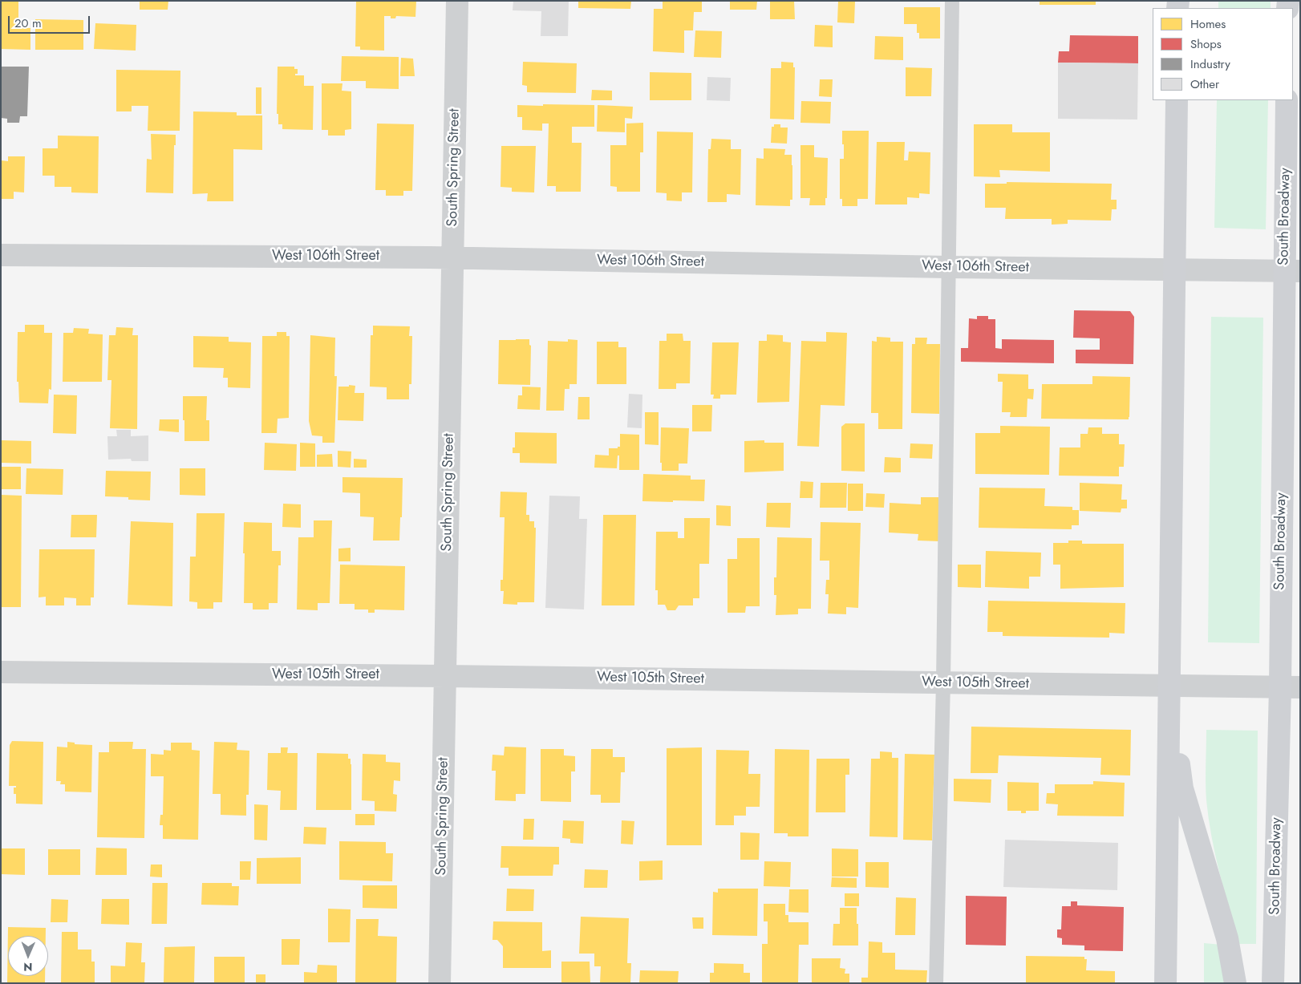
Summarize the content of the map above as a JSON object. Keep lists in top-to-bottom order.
{
  "streets": {
    "main road": ["South Broadway"],
    "street": ["South Spring Street", "West 106th Street", "West 105th Street"]
  },
  "crossings": [
    ["South Spring Street", "West 106th Street"],
    ["South Spring Street", "West 105th Street"],
    ["South Broadway", "West 106th Street"],
    ["South Broadway", "West 105th Street"]
  ],
  "legend": [
    "Homes",
    "Shops",
    "Industry",
    "Other"
  ],
  "scale_bar": "20 m",
  "north": "bottom"
}
